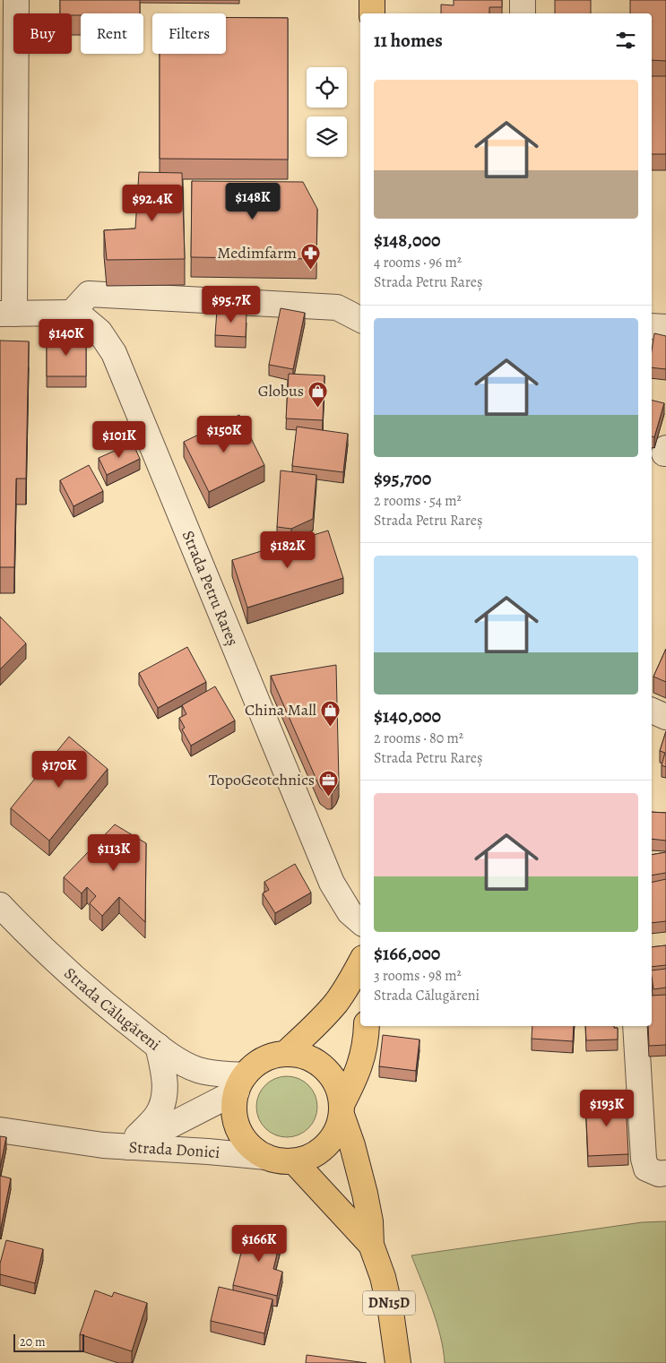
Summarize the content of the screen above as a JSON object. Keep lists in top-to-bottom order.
{
  "streets": {
    "main road": ["DN15D"],
    "street": ["Strada Petru Rareș", "Strada Călugăreni", "Strada Donici"]
  },
  "crossings": [
    ["Strada Călugăreni", "Strada Donici"],
    ["Strada Călugăreni", "DN15D"],
    ["Strada Donici", "DN15D"]
  ],
  "places": {
    "pharmacy": ["Medimfarm"],
    "shop": ["Globus", "China Mall"],
    "office": ["TopoGeotehnics"]
  },
  "scale_bar": "20 m",
  "page": {
    "chip": ["Buy", "Rent", "Filters"],
    "heading": "11 homes",
    "list": [
      {
        "name": "$148,000",
        "note": "4 rooms · 96 m² · Strada Petru Rareș"
      },
      {
        "name": "$95,700",
        "note": "2 rooms · 54 m² · Strada Petru Rareș"
      },
      {
        "name": "$140,000",
        "note": "2 rooms · 80 m² · Strada Petru Rareș"
      },
      {
        "name": "$166,000",
        "note": "3 rooms · 98 m² · Strada Călugăreni"
      }
    ],
    "price": [
      "$148K",
      "$92.4K",
      "$95.7K",
      "$140K",
      "$150K",
      "$101K",
      "$182K",
      "$170K",
      "$113K",
      "$193K",
      "$166K"
    ],
    "scale": "20 m"
  }
}
